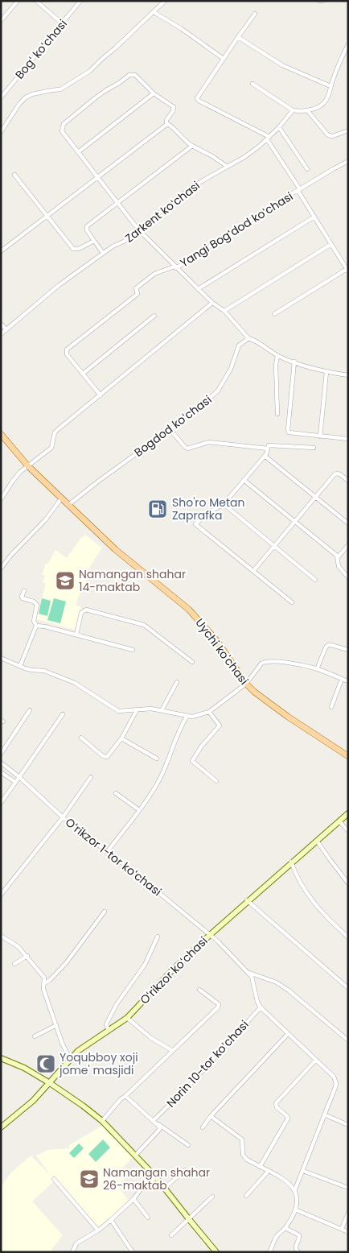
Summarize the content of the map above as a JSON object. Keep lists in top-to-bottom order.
{
  "streets": {
    "main road": ["Uychi ko'chasi", "Oʻrikzor koʻchasi"],
    "street": [
      "Bogʻ koʻchasi",
      "Zarkent koʻchasi",
      "Yangi Bogʻdod koʻchasi",
      "Bogdod koʻchasi",
      "Oʻrikzor 1-tor koʻchasi",
      "Norin 10-tor koʻchasi"
    ]
  },
  "crossings": [
    ["Bogdod koʻchasi", "Uychi ko'chasi"],
    ["Oʻrikzor 1-tor koʻchasi", "Oʻrikzor koʻchasi"]
  ],
  "places": {
    "fuel station": ["Sho'ro Metan Zaprafka"],
    "school or university": ["Namangan shahar 14-maktab", "Namangan shahar 26-maktab"],
    "mosque": ["Yoqubboy xoji jome' masjidi"]
  }
}
